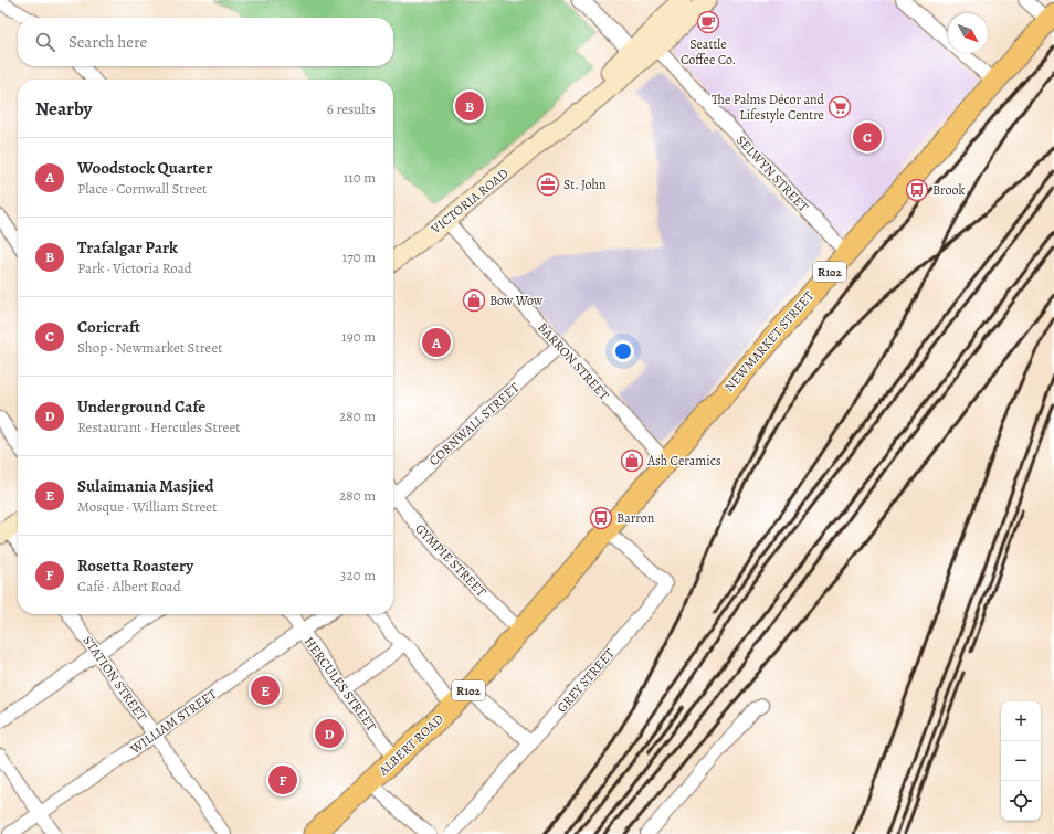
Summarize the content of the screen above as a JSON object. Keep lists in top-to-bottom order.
{
  "streets": {
    "main road": [
      "VICTORIA ROAD",
      "R102",
      "NEWMARKET STREET",
      "ALBERT ROAD"
    ],
    "street": [
      "SELWYN STREET",
      "BARRON STREET",
      "CORNWALL STREET",
      "GYMPIE STREET",
      "STATION STREET",
      "GREY STREET",
      "HERCULES STREET",
      "WILLIAM STREET"
    ]
  },
  "crossings": [
    ["SELWYN STREET", "VICTORIA ROAD"],
    ["SELWYN STREET", "NEWMARKET STREET"],
    ["VICTORIA ROAD", "BARRON STREET"],
    ["NEWMARKET STREET", "BARRON STREET"],
    ["NEWMARKET STREET", "GREY STREET"],
    ["NEWMARKET STREET", "ALBERT ROAD"],
    ["BARRON STREET", "CORNWALL STREET"],
    ["GYMPIE STREET", "ALBERT ROAD"],
    ["STATION STREET", "WILLIAM STREET"],
    ["GREY STREET", "ALBERT ROAD"],
    ["HERCULES STREET", "WILLIAM STREET"],
    ["HERCULES STREET", "ALBERT ROAD"]
  ],
  "places": {
    "cafe": ["Seattle Coffee Co."],
    "supermarket": ["The Palms Décor and Lifestyle Centre"],
    "office": ["St. John"],
    "bus stop": ["Brook", "Barron"],
    "shop": ["Bow Wow", "Ash Ceramics"]
  },
  "north": "bottom right",
  "page": {
    "search": "Search here",
    "heading": ["Nearby", "6 results"],
    "pins": [
      "B",
      "C",
      "A",
      "E",
      "D",
      "F"
    ],
    "list": [
      {
        "mark": "A",
        "name": "Woodstock Quarter",
        "note": "Place · Cornwall Street",
        "value": "110 m"
      },
      {
        "mark": "B",
        "name": "Trafalgar Park",
        "note": "Park · Victoria Road",
        "value": "170 m"
      },
      {
        "mark": "C",
        "name": "Coricraft",
        "note": "Shop · Newmarket Street",
        "value": "190 m"
      },
      {
        "mark": "D",
        "name": "Underground Cafe",
        "note": "Restaurant · Hercules Street",
        "value": "280 m"
      },
      {
        "mark": "E",
        "name": "Sulaimania Masjied",
        "note": "Mosque · William Street",
        "value": "280 m"
      },
      {
        "mark": "F",
        "name": "Rosetta Roastery",
        "note": "Café · Albert Road",
        "value": "320 m"
      }
    ],
    "map_buttons": ["+", "−"]
  }
}
